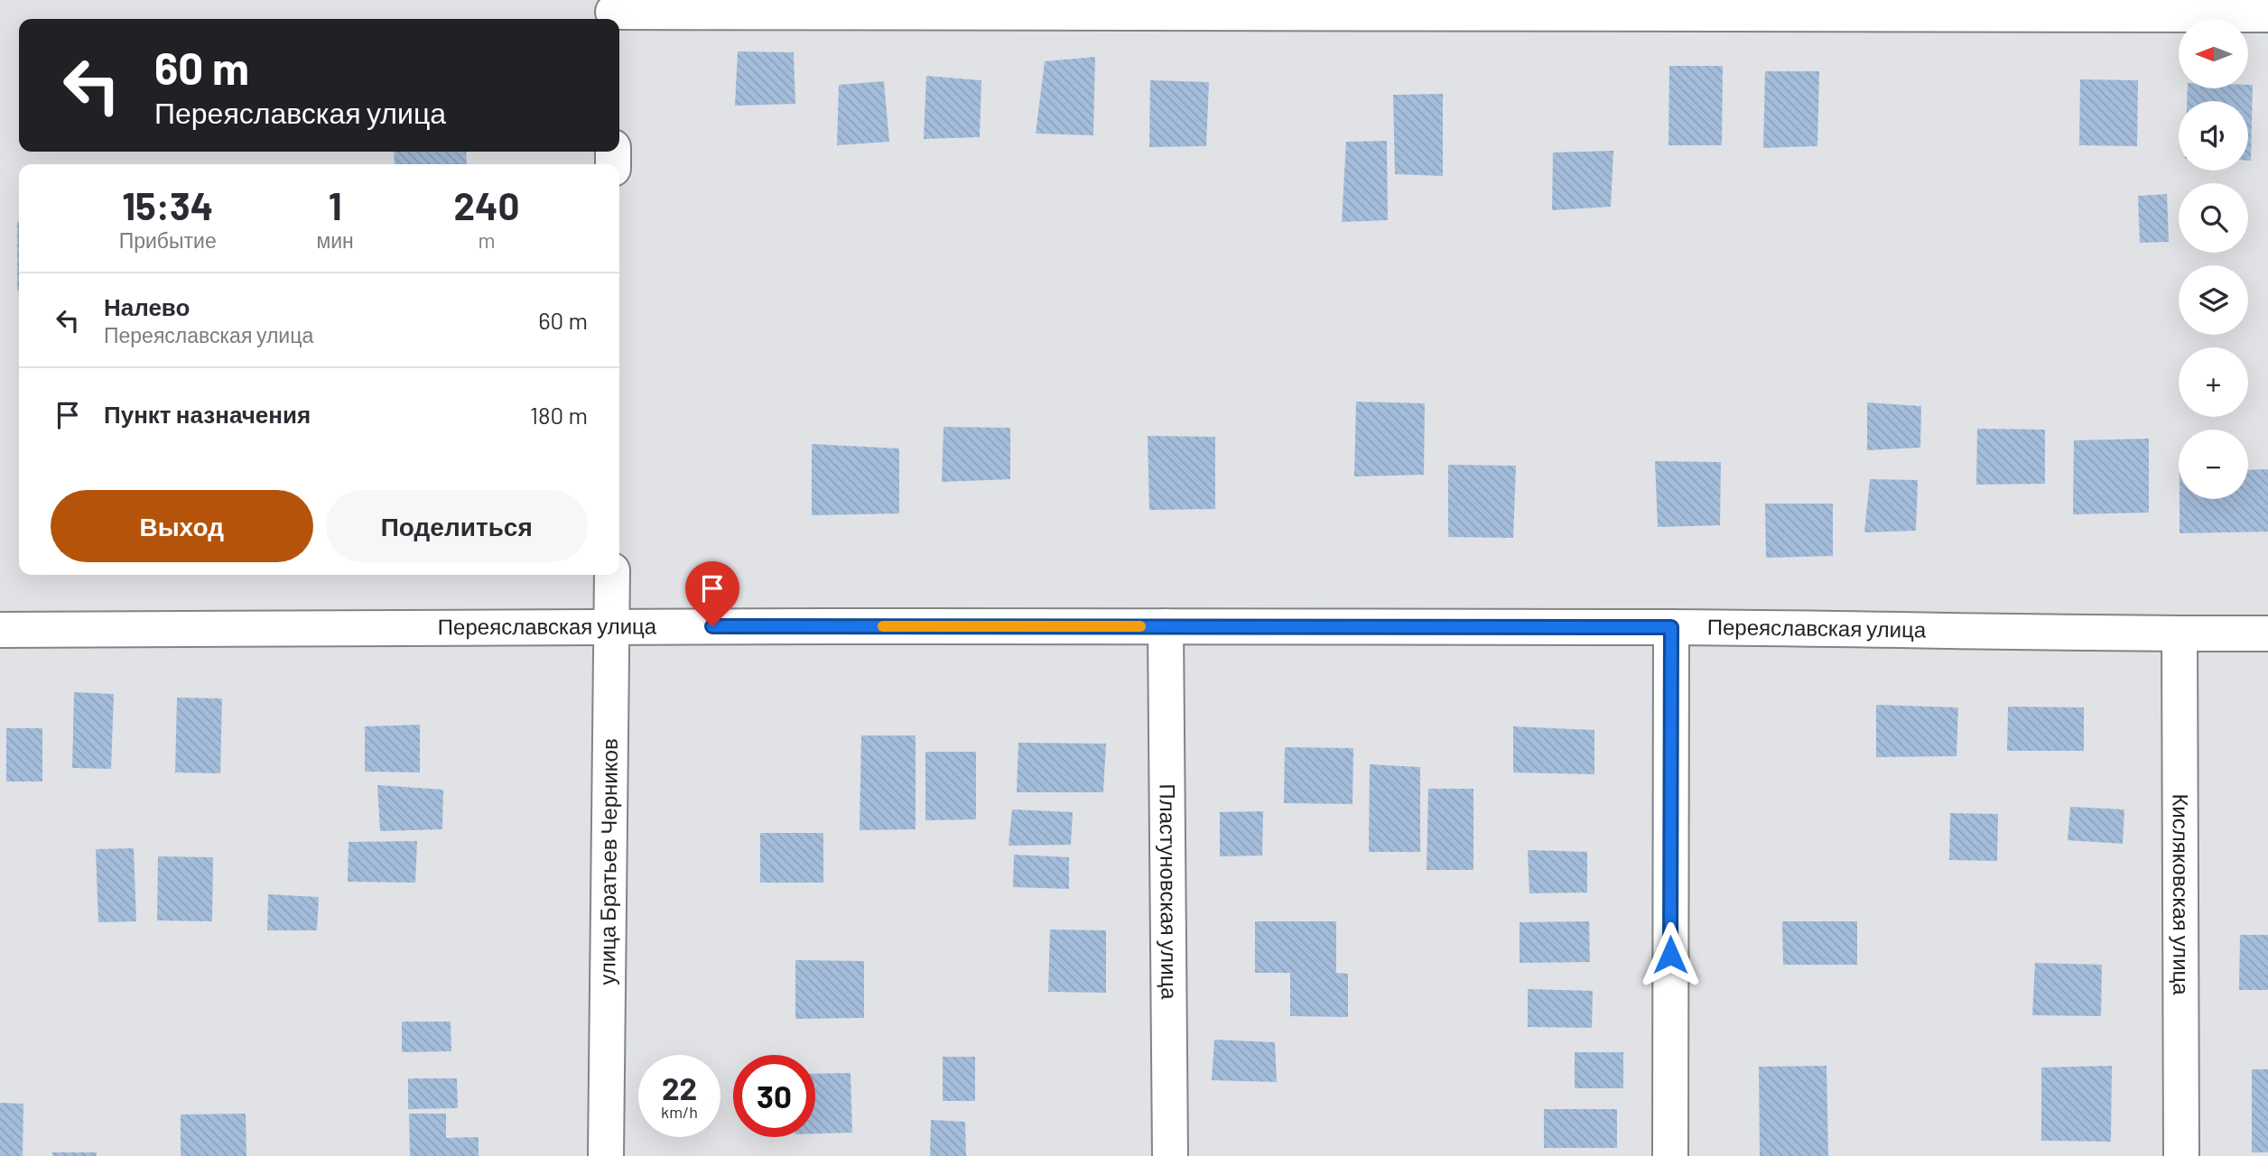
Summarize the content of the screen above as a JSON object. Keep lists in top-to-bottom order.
{
  "streets": {
    "street": [
      "Переяславская улица",
      "улица Братьев Черников",
      "Пластуновская улица",
      "Кисляковская улица"
    ]
  },
  "crossings": [
    ["Переяславская улица", "улица Братьев Черников"],
    ["Переяславская улица", "Пластуновская улица"],
    ["Переяславская улица", "Кисляковская улица"]
  ],
  "north": "left",
  "page": {
    "map_buttons": ["+", "−"],
    "turn": ["60 m", "Переяславская улица"],
    "eta": [
      "15:34",
      "Прибытие",
      "1",
      "мин",
      "240",
      "m"
    ],
    "list": [
      {
        "name": "Налево",
        "note": "Переяславская улица",
        "value": "60 m"
      },
      {
        "name": "Пункт назначения",
        "value": "180 m"
      }
    ],
    "buttons": ["Выход", "Поделиться"],
    "speed": "22 km/h",
    "limit": "30"
  }
}
